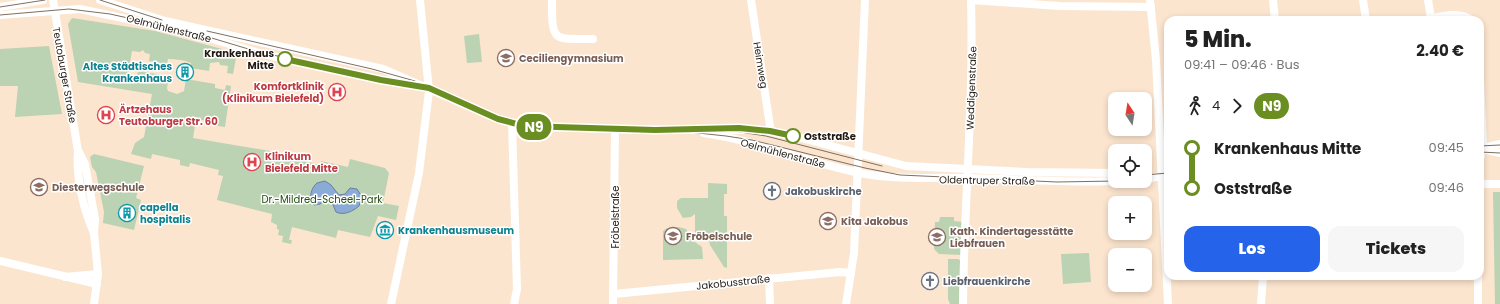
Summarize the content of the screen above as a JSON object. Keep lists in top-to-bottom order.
{
  "streets": {
    "street": [
      "Oelmühlenstraße",
      "Heimweg",
      "Teutoburger Straße",
      "Weddigenstraße",
      "Oldentruper Straße",
      "Fröbelstraße",
      "Jakobusstraße"
    ]
  },
  "crossings": [
    ["Oelmühlenstraße", "Heimweg"],
    ["Oelmühlenstraße", "Teutoburger Straße"],
    ["Oelmühlenstraße", "Oldentruper Straße"],
    ["Oelmühlenstraße", "Fröbelstraße"],
    ["Weddigenstraße", "Oldentruper Straße"],
    ["Fröbelstraße", "Jakobusstraße"]
  ],
  "parks": ["Dr.-Mildred-Scheel-Park"],
  "places": {
    "school or university": [
      "Ceciliengymnasium",
      "Diesterwegschule",
      "Kita Jakobus",
      "Fröbelschule",
      "Kath. Kindertagesstätte Liebfrauen"
    ],
    "other": ["Krankenhaus Mitte", "Oststraße"],
    "building": ["Altes Städtisches Krankenhaus", "capella hospitalis"],
    "hospital": ["Komfortklinik (Klinikum Bielefeld)", "Ärtzehaus Teutoburger Str. 60", "Klinikum Bielefeld Mitte"],
    "church": ["Jakobuskirche", "Liebfrauenkirche"],
    "museum": ["Krankenhausmuseum"]
  },
  "lines": ["bus line N9"],
  "north": "top",
  "page": {
    "on_map": "N9",
    "heading": ["5 Min.", "09:41 – 09:46 · Bus", "2.40 €"],
    "legs": ["4", "N9"],
    "map_buttons": ["+", "−"],
    "list": [
      {
        "name": "Krankenhaus Mitte",
        "value": "09:45"
      },
      {
        "name": "Oststraße",
        "value": "09:46"
      }
    ],
    "buttons": ["Los", "Tickets"]
  }
}
